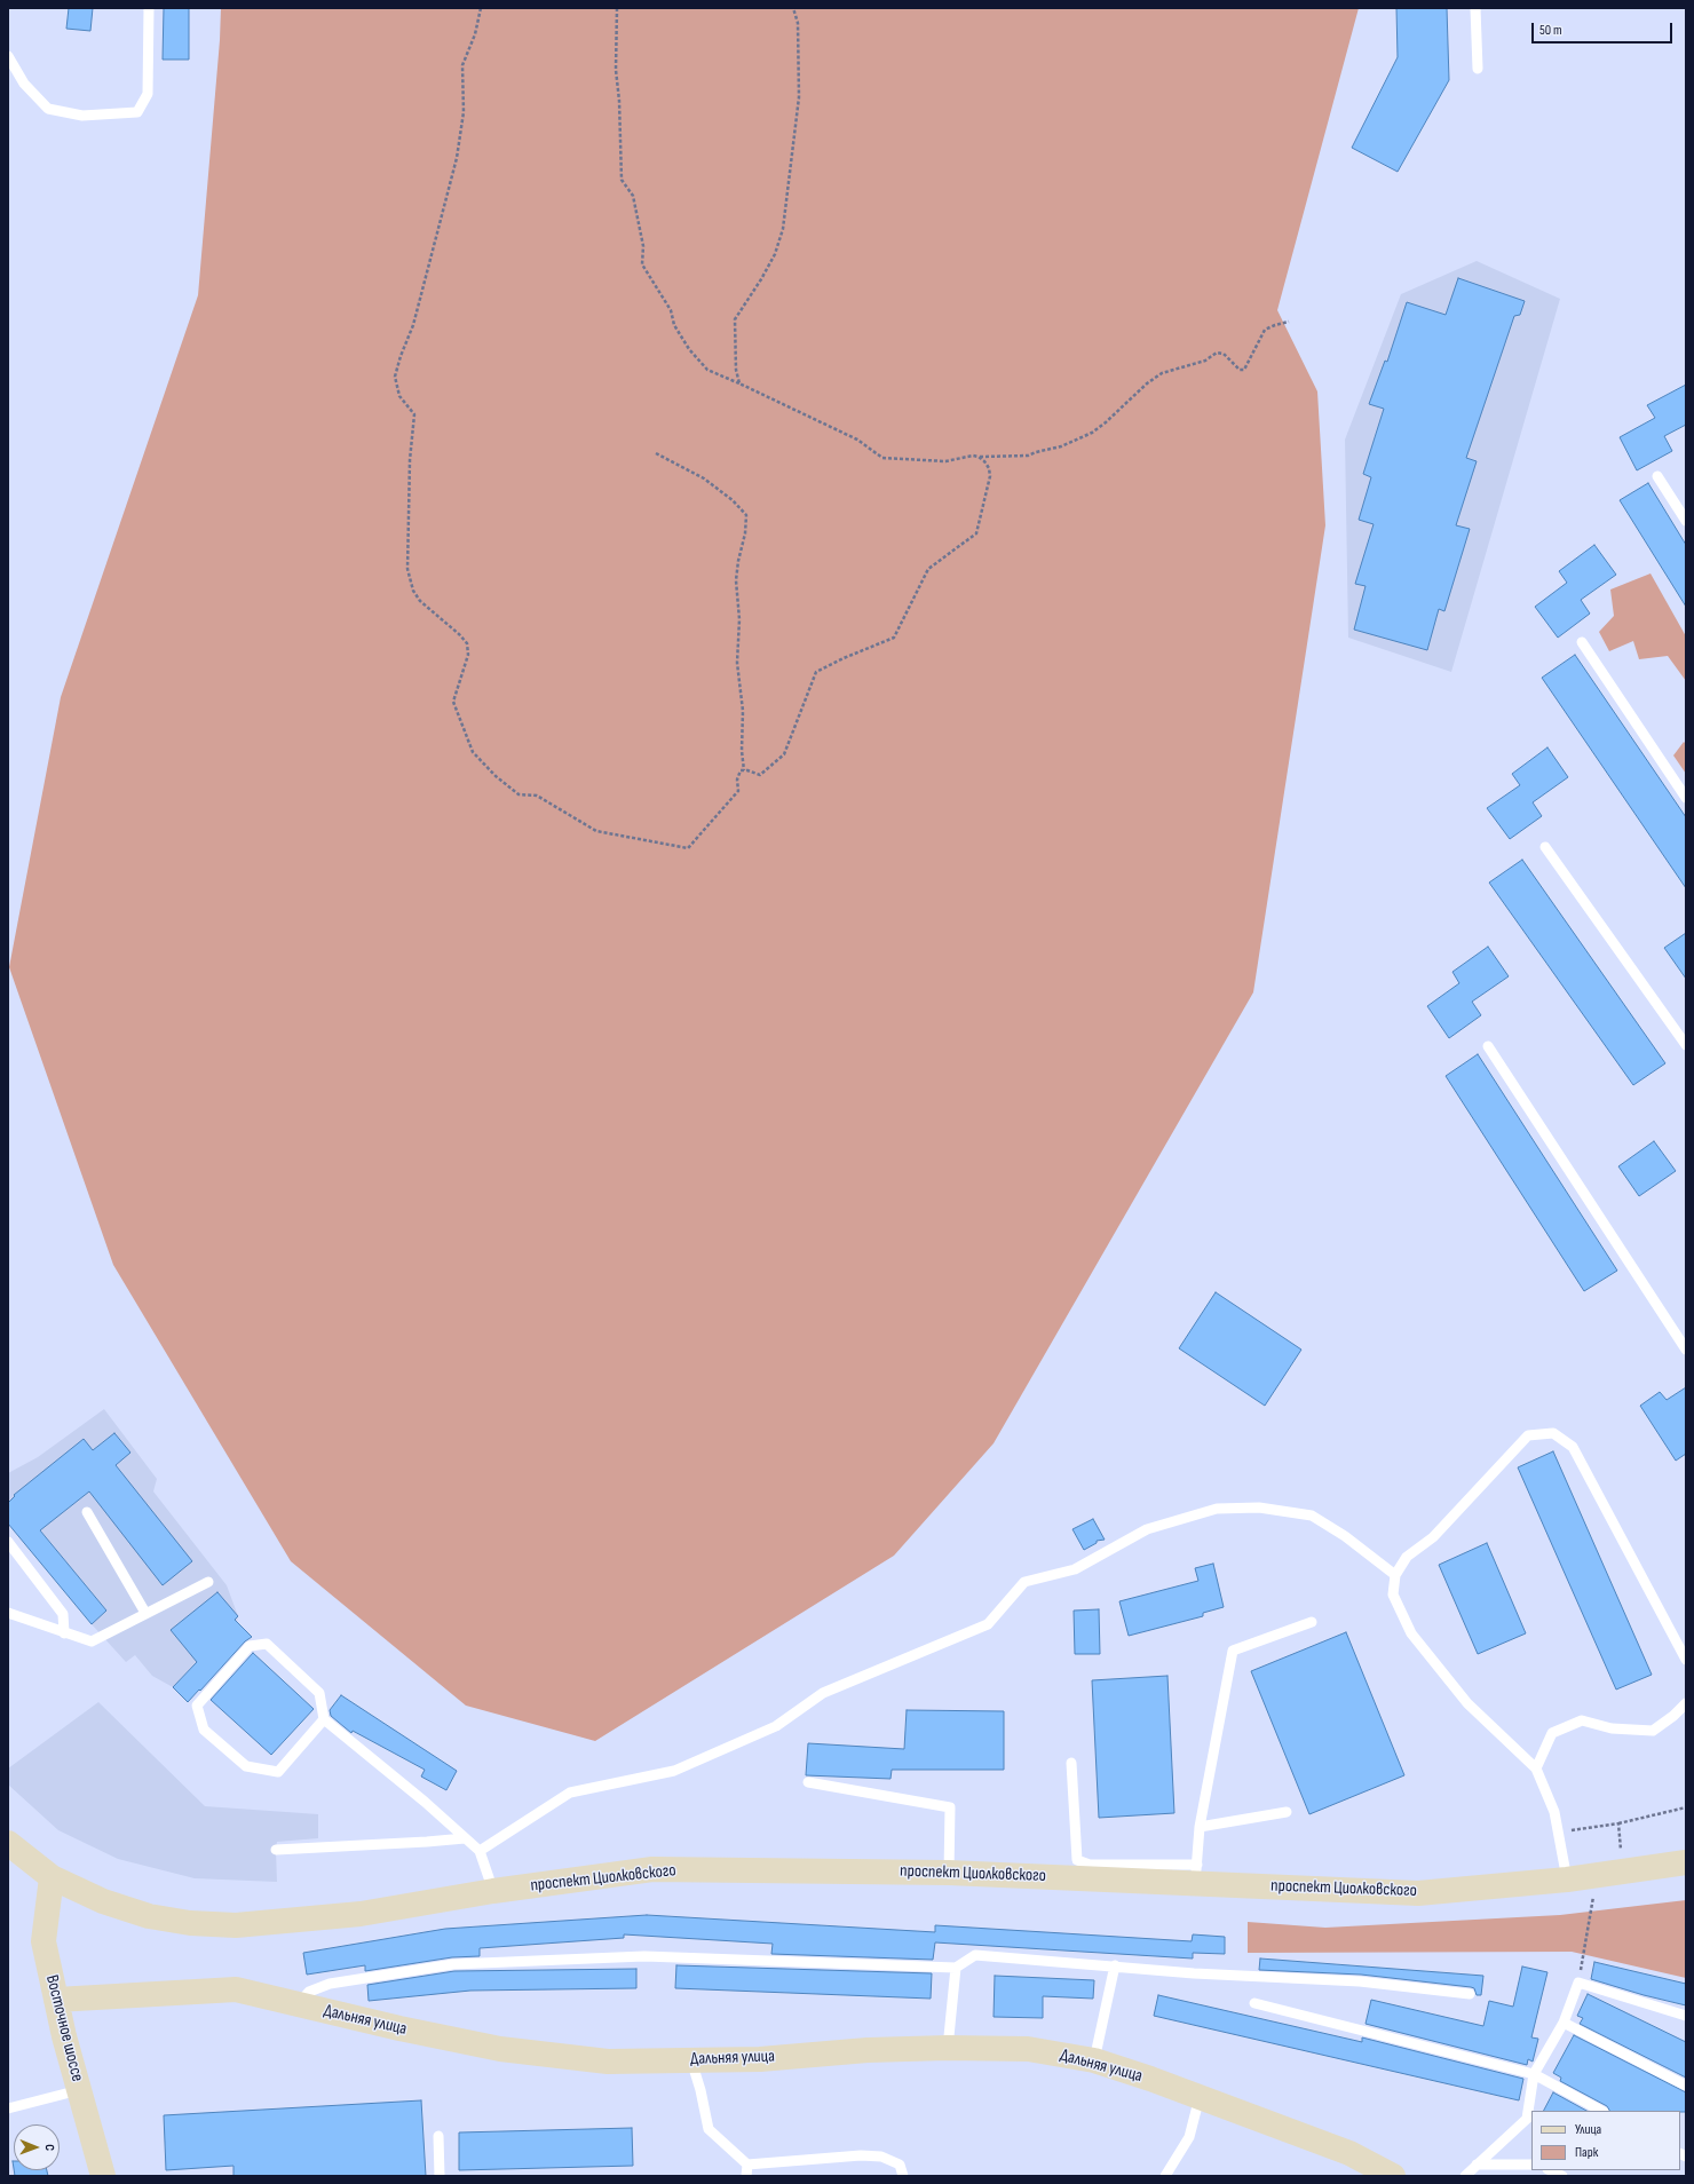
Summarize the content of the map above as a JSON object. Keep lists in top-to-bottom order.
{
  "streets": {
    "main road": ["проспект Циолковского", "Дальняя улица", "Восточное шоссе"]
  },
  "crossings": [
    ["проспект Циолковского", "Восточное шоссе"],
    ["Дальняя улица", "Восточное шоссе"]
  ],
  "legend": ["Улица", "Парк"],
  "scale_bar": "50 m",
  "north": "right"
}
